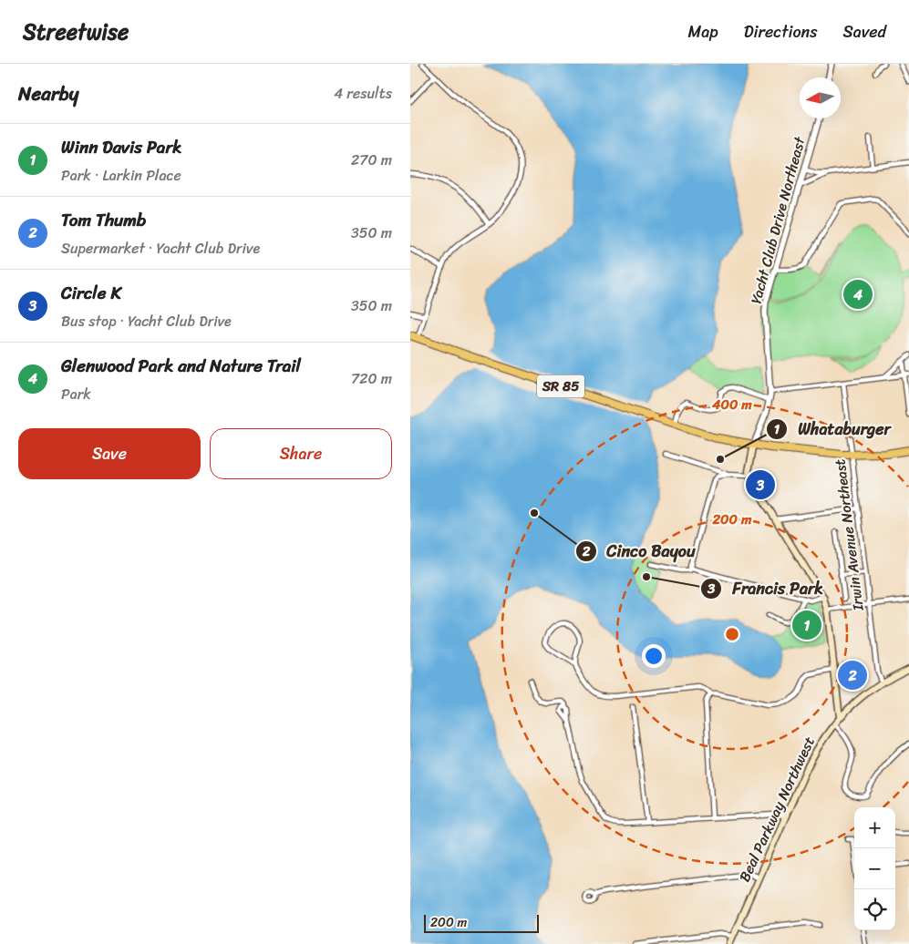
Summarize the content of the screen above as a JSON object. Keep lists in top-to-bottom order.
{
  "streets": {
    "highway": ["SR 85"],
    "main road": ["Beal Parkway Northwest"],
    "street": ["Yacht Club Drive Northeast", "Irwin Avenue Northeast"]
  },
  "crossings": [
    ["Yacht Club Drive Northeast", "SR 85"],
    ["SR 85", "Irwin Avenue Northeast"],
    ["Irwin Avenue Northeast", "Beal Parkway Northwest"]
  ],
  "places": ["Whataburger", "Cinco Bayou", "Francis Park"],
  "scale_bar": "200 m",
  "north": "left",
  "page": {
    "header": "Streetwise",
    "nav": ["Map", "Directions", "Saved"],
    "heading": ["Nearby", "4 results"],
    "list": [
      {
        "mark": "1",
        "name": "Winn Davis Park",
        "note": "Park · Larkin Place",
        "value": "270 m"
      },
      {
        "mark": "2",
        "name": "Tom Thumb",
        "note": "Supermarket · Yacht Club Drive",
        "value": "350 m"
      },
      {
        "mark": "3",
        "name": "Circle K",
        "note": "Bus stop · Yacht Club Drive",
        "value": "350 m"
      },
      {
        "mark": "4",
        "name": "Glenwood Park and Nature Trail",
        "note": "Park",
        "value": "720 m"
      }
    ],
    "pins": [
      "4",
      "3",
      "1",
      "2"
    ],
    "buttons": ["Save", "Share"],
    "map_buttons": ["+", "−"],
    "scale": "200 m"
  },
  "rings": ["400 m", "200 m"]
}
